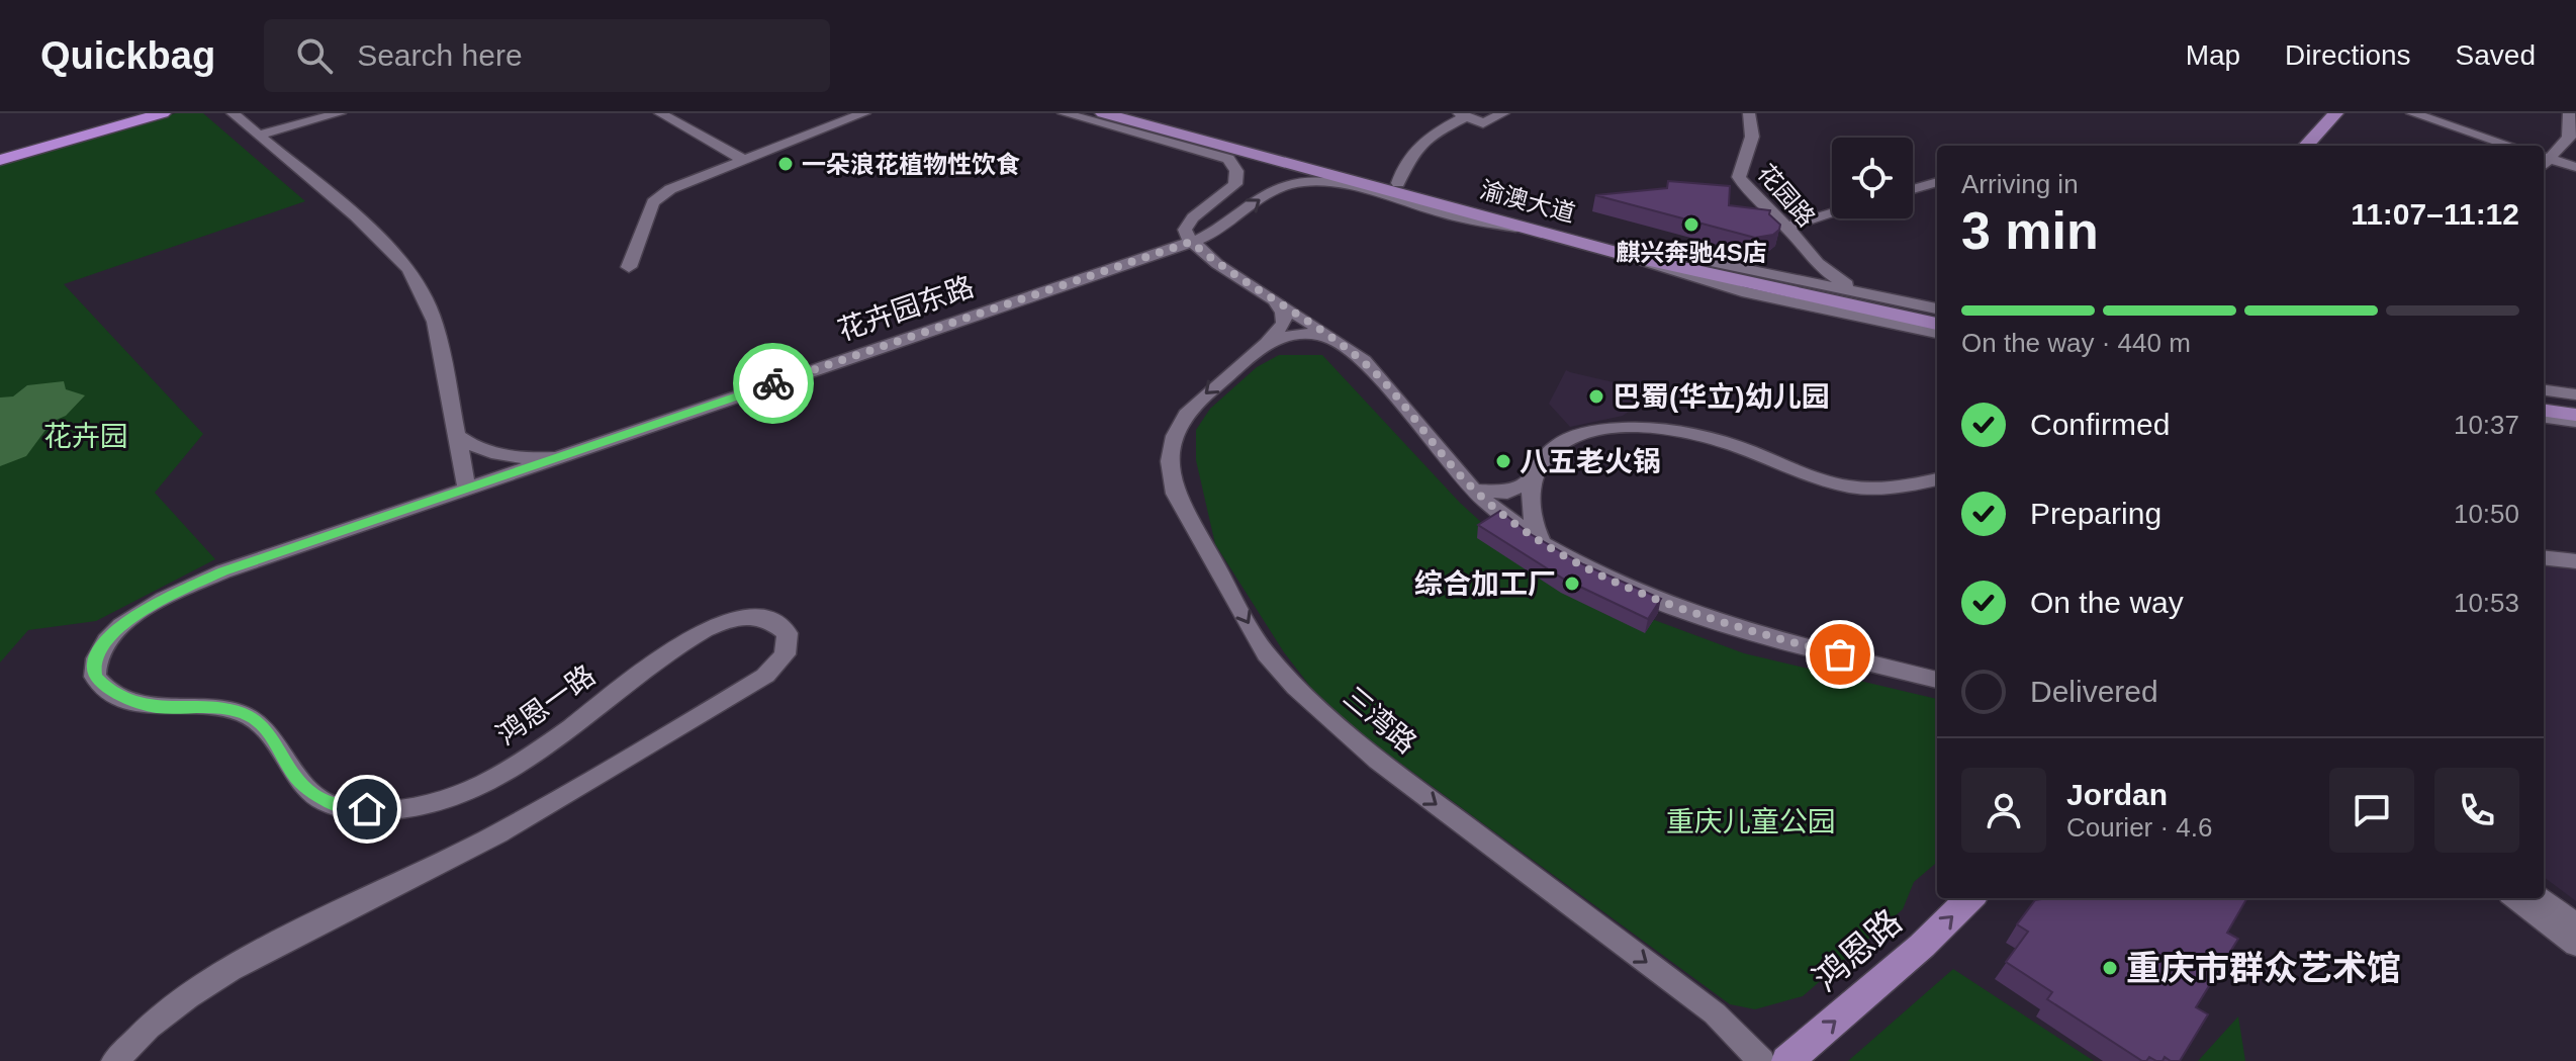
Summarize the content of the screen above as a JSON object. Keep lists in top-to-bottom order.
{
  "streets": {
    "main road": ["渝澳大道", "鸿恩路"],
    "street": [
      "花园路",
      "花卉园东路",
      "鸿恩一路",
      "三湾路"
    ]
  },
  "crossings": [
    ["花园路", "渝澳大道"],
    ["渝澳大道", "花卉园东路"],
    ["花卉园东路", "鸿恩一路"]
  ],
  "one_way": ["三湾路", "鸿恩路"],
  "parks": ["花卉园", "重庆儿童公园"],
  "places": [
    "一朵浪花植物性饮食",
    "麒兴奔驰4S店",
    "巴蜀(华立)幼儿园",
    "八五老火锅",
    "综合加工厂",
    "重庆市群众艺术馆"
  ],
  "page": {
    "header": "Quickbag",
    "search": "Search here",
    "nav": ["Map", "Directions", "Saved"],
    "heading": ["3 min", "Arriving in", "11:07–11:12"],
    "panel": ["Jordan", "Courier · 4.6"],
    "bar": "On the way · 440 m",
    "list": [
      ["Confirmed", "10:37"],
      ["Preparing", "10:50"],
      ["On the way", "10:53"],
      "Delivered"
    ]
  }
}
